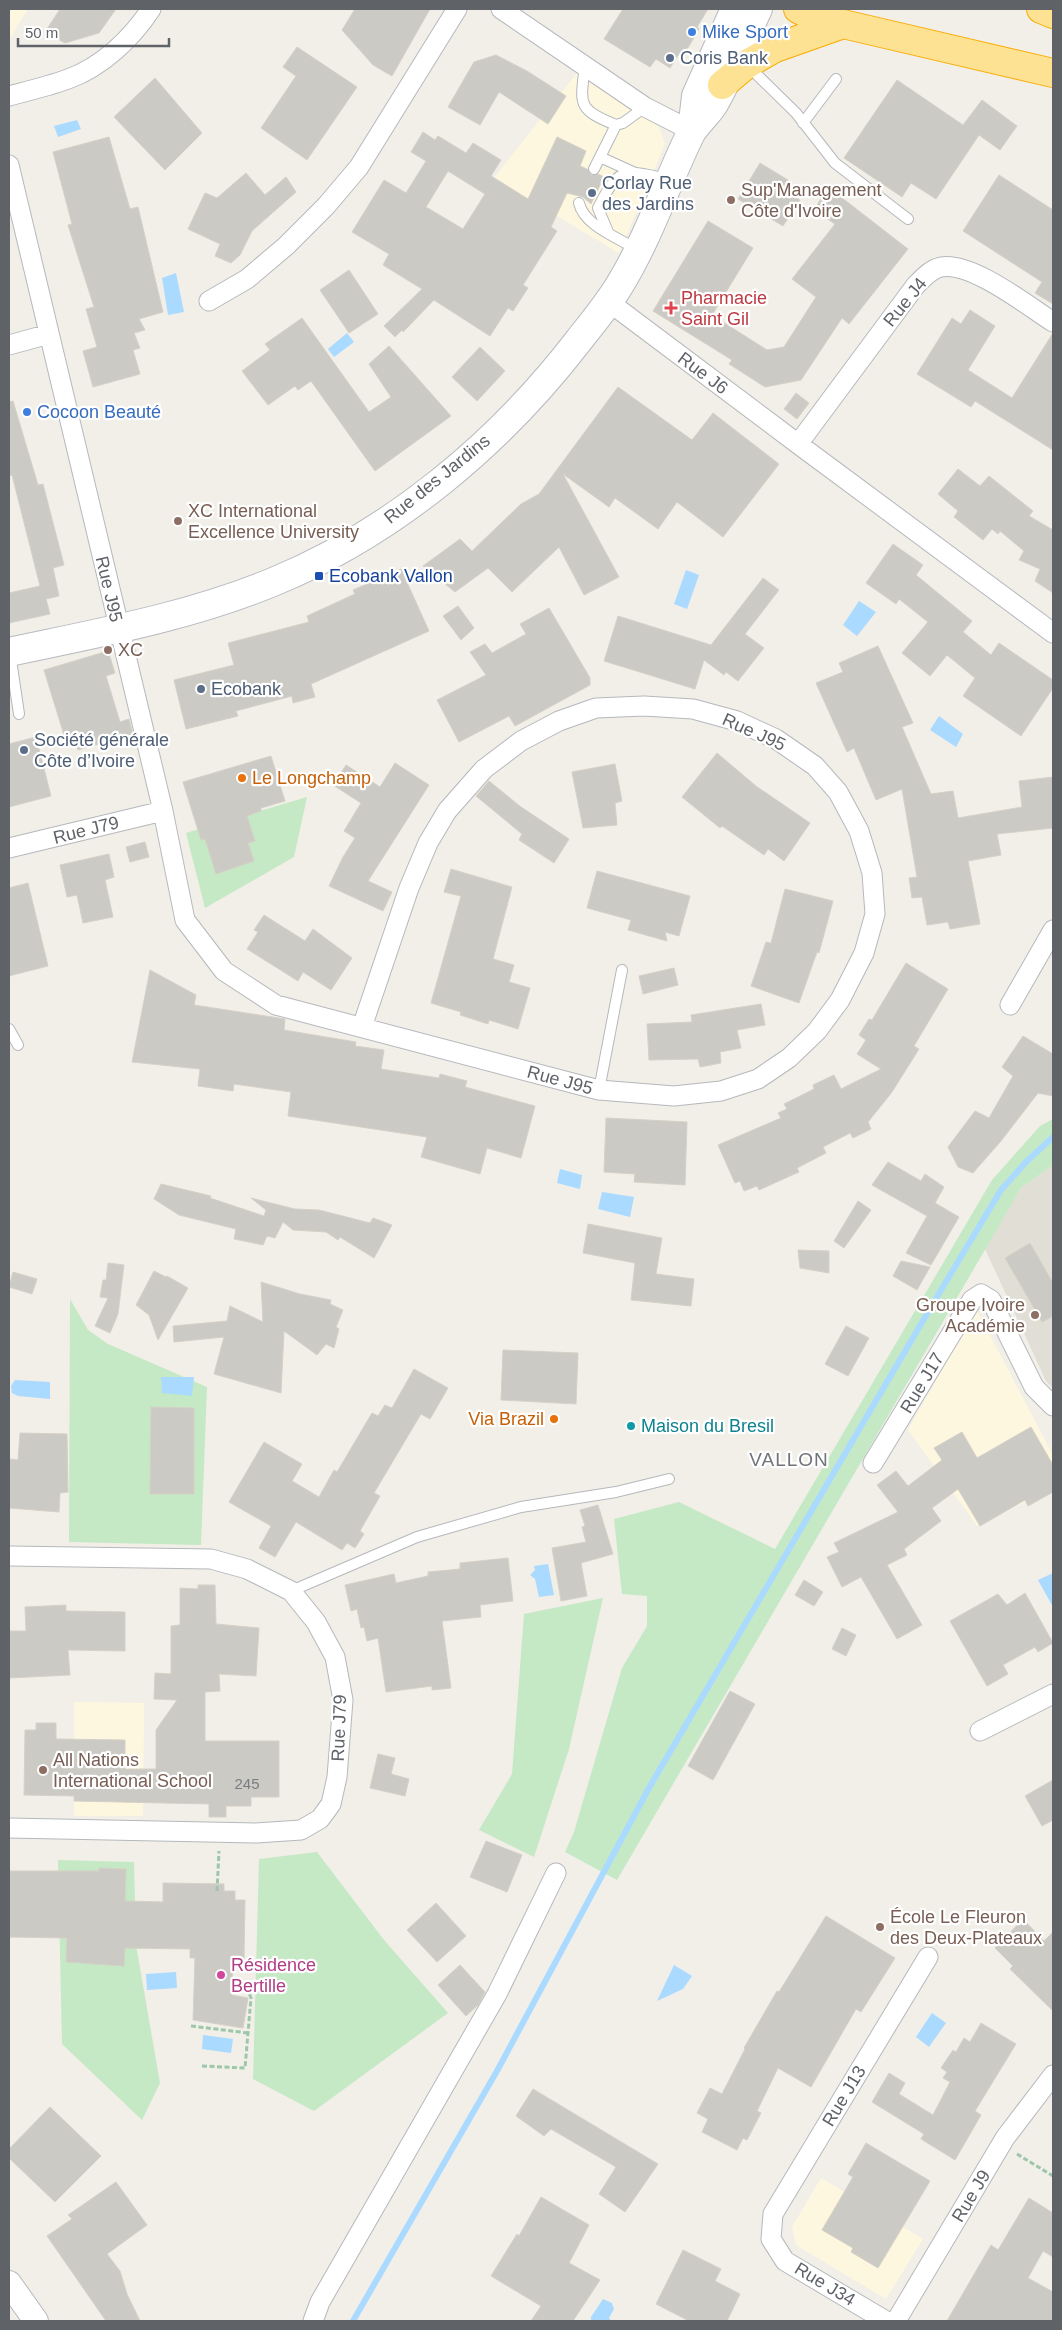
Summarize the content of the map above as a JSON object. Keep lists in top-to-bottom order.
{
  "streets": {
    "main road": ["Rue des Jardins"],
    "street": [
      "Rue J4",
      "Rue J6",
      "Rue J95",
      "Rue J79",
      "Rue J17",
      "Rue J13",
      "Rue J9",
      "Rue J34"
    ]
  },
  "crossings": [
    ["Rue J4", "Rue J6"],
    ["Rue J6", "Rue des Jardins"],
    ["Rue des Jardins", "Rue J95"],
    ["Rue J95", "Rue J79"],
    ["Rue J13", "Rue J34"]
  ],
  "districts": ["VALLON"],
  "places": {
    "other": [
      "Mike Sport",
      "Coris Bank",
      "Corlay Rue des Jardins",
      "Sup'Management Côte d'Ivoire",
      "Cocoon Beauté",
      "XC International Excellence University",
      "XC",
      "Ecobank",
      "Société générale Côte d’Ivoire",
      "Le Longchamp",
      "Groupe Ivoire Académie",
      "Via Brazil",
      "Maison du Bresil",
      "All Nations International School",
      "École Le Fleuron des Deux-Plateaux",
      "Résidence Bertille"
    ],
    "health": ["Pharmacie Saint Gil"],
    "transit": ["Ecobank Vallon"]
  },
  "house_numbers": ["245"],
  "scale_bar": "50 m"
}
